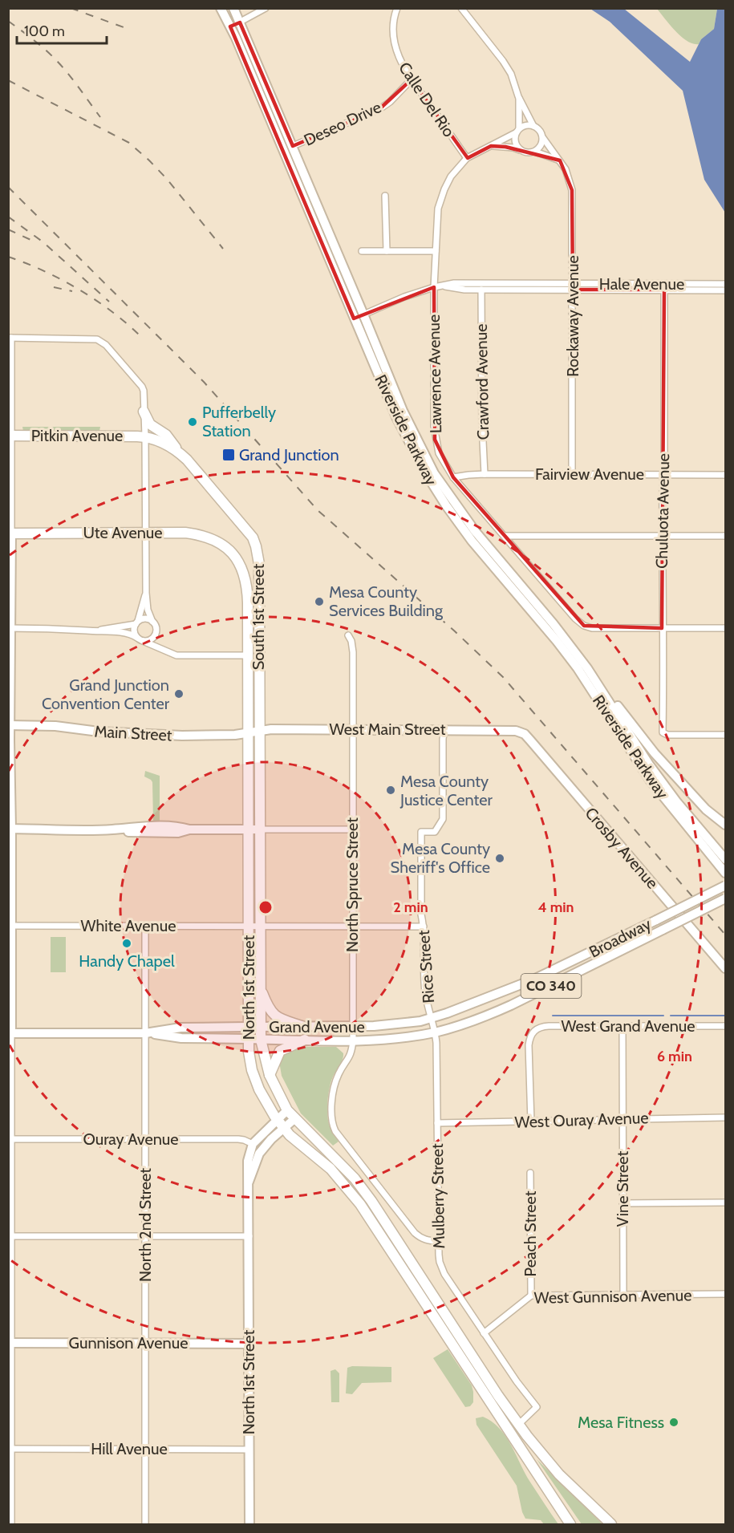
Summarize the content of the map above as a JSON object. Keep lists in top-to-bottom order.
{
  "streets": {
    "highway": [
      "Pitkin Avenue",
      "Ute Avenue",
      "South 1st Street",
      "North 1st Street"
    ],
    "main road": [
      "Riverside Parkway",
      "West Main Street",
      "Main Street",
      "Crosby Avenue",
      "Broadway",
      "CO 340",
      "Grand Avenue",
      "Gunnison Avenue"
    ],
    "street": [
      "Calle Del Rio",
      "Deseo Drive",
      "Hale Avenue",
      "Rockaway Avenue",
      "Lawrence Avenue",
      "Crawford Avenue",
      "Fairview Avenue",
      "Chuluota Avenue",
      "North Spruce Street",
      "White Avenue",
      "Rice Street",
      "West Grand Avenue",
      "West Ouray Avenue",
      "Ouray Avenue",
      "Vine Street",
      "Mulberry Street",
      "North 2nd Street",
      "Peach Street",
      "West Gunnison Avenue",
      "Hill Avenue"
    ]
  },
  "crossings": [
    ["Calle Del Rio", "Deseo Drive"],
    ["Calle Del Rio", "Lawrence Avenue"],
    ["Deseo Drive", "Riverside Parkway"],
    ["Hale Avenue", "Rockaway Avenue"],
    ["Hale Avenue", "Lawrence Avenue"],
    ["Hale Avenue", "Crawford Avenue"],
    ["Hale Avenue", "Riverside Parkway"],
    ["Hale Avenue", "Chuluota Avenue"],
    ["Rockaway Avenue", "Lawrence Avenue"],
    ["Rockaway Avenue", "Fairview Avenue"],
    ["Lawrence Avenue", "Fairview Avenue"],
    ["Lawrence Avenue", "Chuluota Avenue"],
    ["Crawford Avenue", "Fairview Avenue"],
    ["Pitkin Avenue", "South 1st Street"],
    ["Fairview Avenue", "Chuluota Avenue"],
    ["Ute Avenue", "South 1st Street"],
    ["South 1st Street", "West Main Street"],
    ["South 1st Street", "Main Street"],
    ["South 1st Street", "North 1st Street"],
    ["West Main Street", "Main Street"],
    ["West Main Street", "Crosby Avenue"],
    ["West Main Street", "North Spruce Street"],
    ["West Main Street", "Rice Street"],
    ["West Main Street", "North 1st Street"],
    ["Main Street", "North 1st Street"],
    ["North Spruce Street", "White Avenue"],
    ["North Spruce Street", "CO 340"],
    ["North Spruce Street", "Grand Avenue"],
    ["White Avenue", "Rice Street"],
    ["White Avenue", "North 1st Street"],
    ["White Avenue", "North 2nd Street"],
    ["Broadway", "Rice Street"],
    ["Broadway", "CO 340"],
    ["Broadway", "Grand Avenue"],
    ["Broadway", "Mulberry Street"],
    ["Rice Street", "Grand Avenue"],
    ["Rice Street", "Mulberry Street"],
    ["CO 340", "North 1st Street"],
    ["CO 340", "Grand Avenue"],
    ["CO 340", "Mulberry Street"],
    ["North 1st Street", "Grand Avenue"],
    ["North 1st Street", "Ouray Avenue"],
    ["North 1st Street", "Gunnison Avenue"],
    ["North 1st Street", "Hill Avenue"],
    ["West Grand Avenue", "West Ouray Avenue"],
    ["West Grand Avenue", "Vine Street"],
    ["Grand Avenue", "Mulberry Street"],
    ["Grand Avenue", "North 2nd Street"],
    ["West Ouray Avenue", "Vine Street"],
    ["West Ouray Avenue", "Mulberry Street"],
    ["Ouray Avenue", "North 2nd Street"],
    ["Vine Street", "West Gunnison Avenue"],
    ["Mulberry Street", "West Gunnison Avenue"],
    ["North 2nd Street", "Gunnison Avenue"],
    ["North 2nd Street", "Hill Avenue"],
    ["Peach Street", "West Gunnison Avenue"]
  ],
  "places": {
    "other": [
      "Pufferbelly Station",
      "Mesa County Services Building",
      "Grand Junction Convention Center",
      "Mesa County Justice Center",
      "Mesa County Sheriff's Office",
      "Handy Chapel",
      "Mesa Fitness"
    ],
    "transit": ["Grand Junction"]
  },
  "scale_bar": "100 m",
  "rings": ["2 min", "4 min", "6 min"]
}
